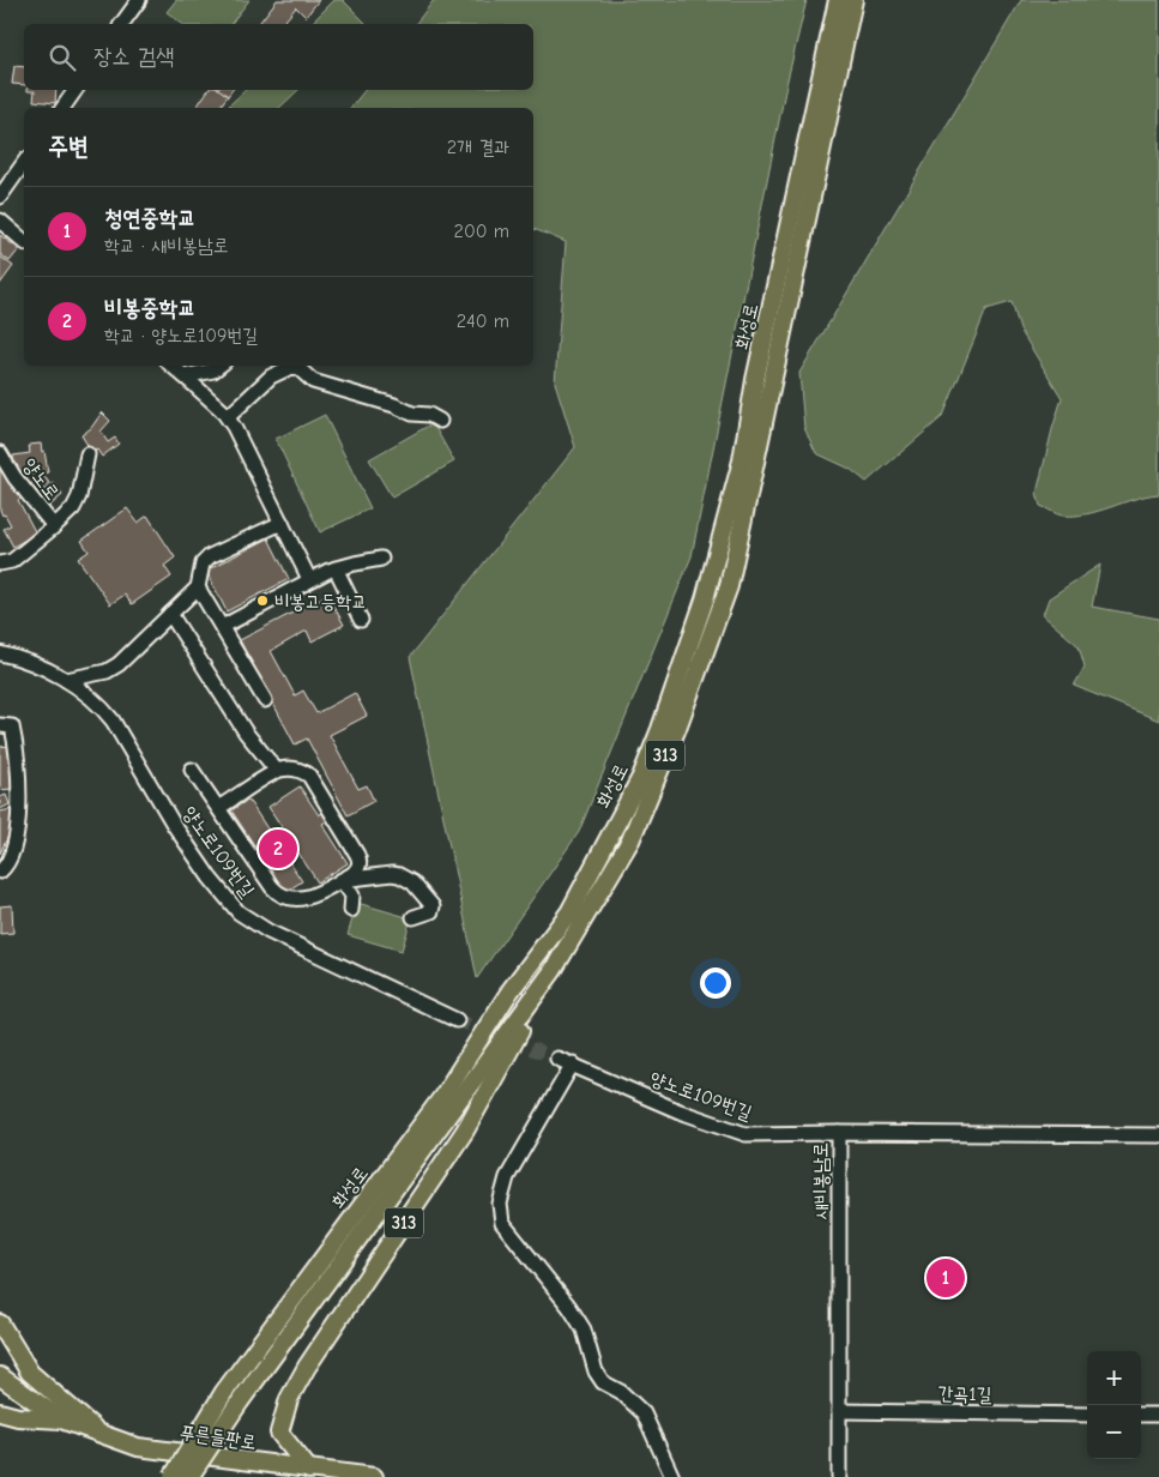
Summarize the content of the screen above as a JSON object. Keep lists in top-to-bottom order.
{
  "streets": {
    "main road": ["화성로", "313", "푸른들판로"],
    "street": [
      "양노로",
      "양노로109번길",
      "새비봉남로",
      "간곡1길"
    ]
  },
  "crossings": [
    ["화성로", "313"],
    ["313", "푸른들판로"],
    ["양노로109번길", "새비봉남로"],
    ["새비봉남로", "간곡1길"]
  ],
  "places": ["비봉고등학교"],
  "page": {
    "search": "장소 검색",
    "heading": ["주변", "2개 결과"],
    "list": [
      {
        "mark": "1",
        "name": "청연중학교",
        "note": "학교 · 새비봉남로",
        "value": "200 m"
      },
      {
        "mark": "2",
        "name": "비봉중학교",
        "note": "학교 · 양노로109번길",
        "value": "240 m"
      }
    ],
    "pins": ["2", "1"],
    "map_buttons": ["+", "−"]
  }
}
